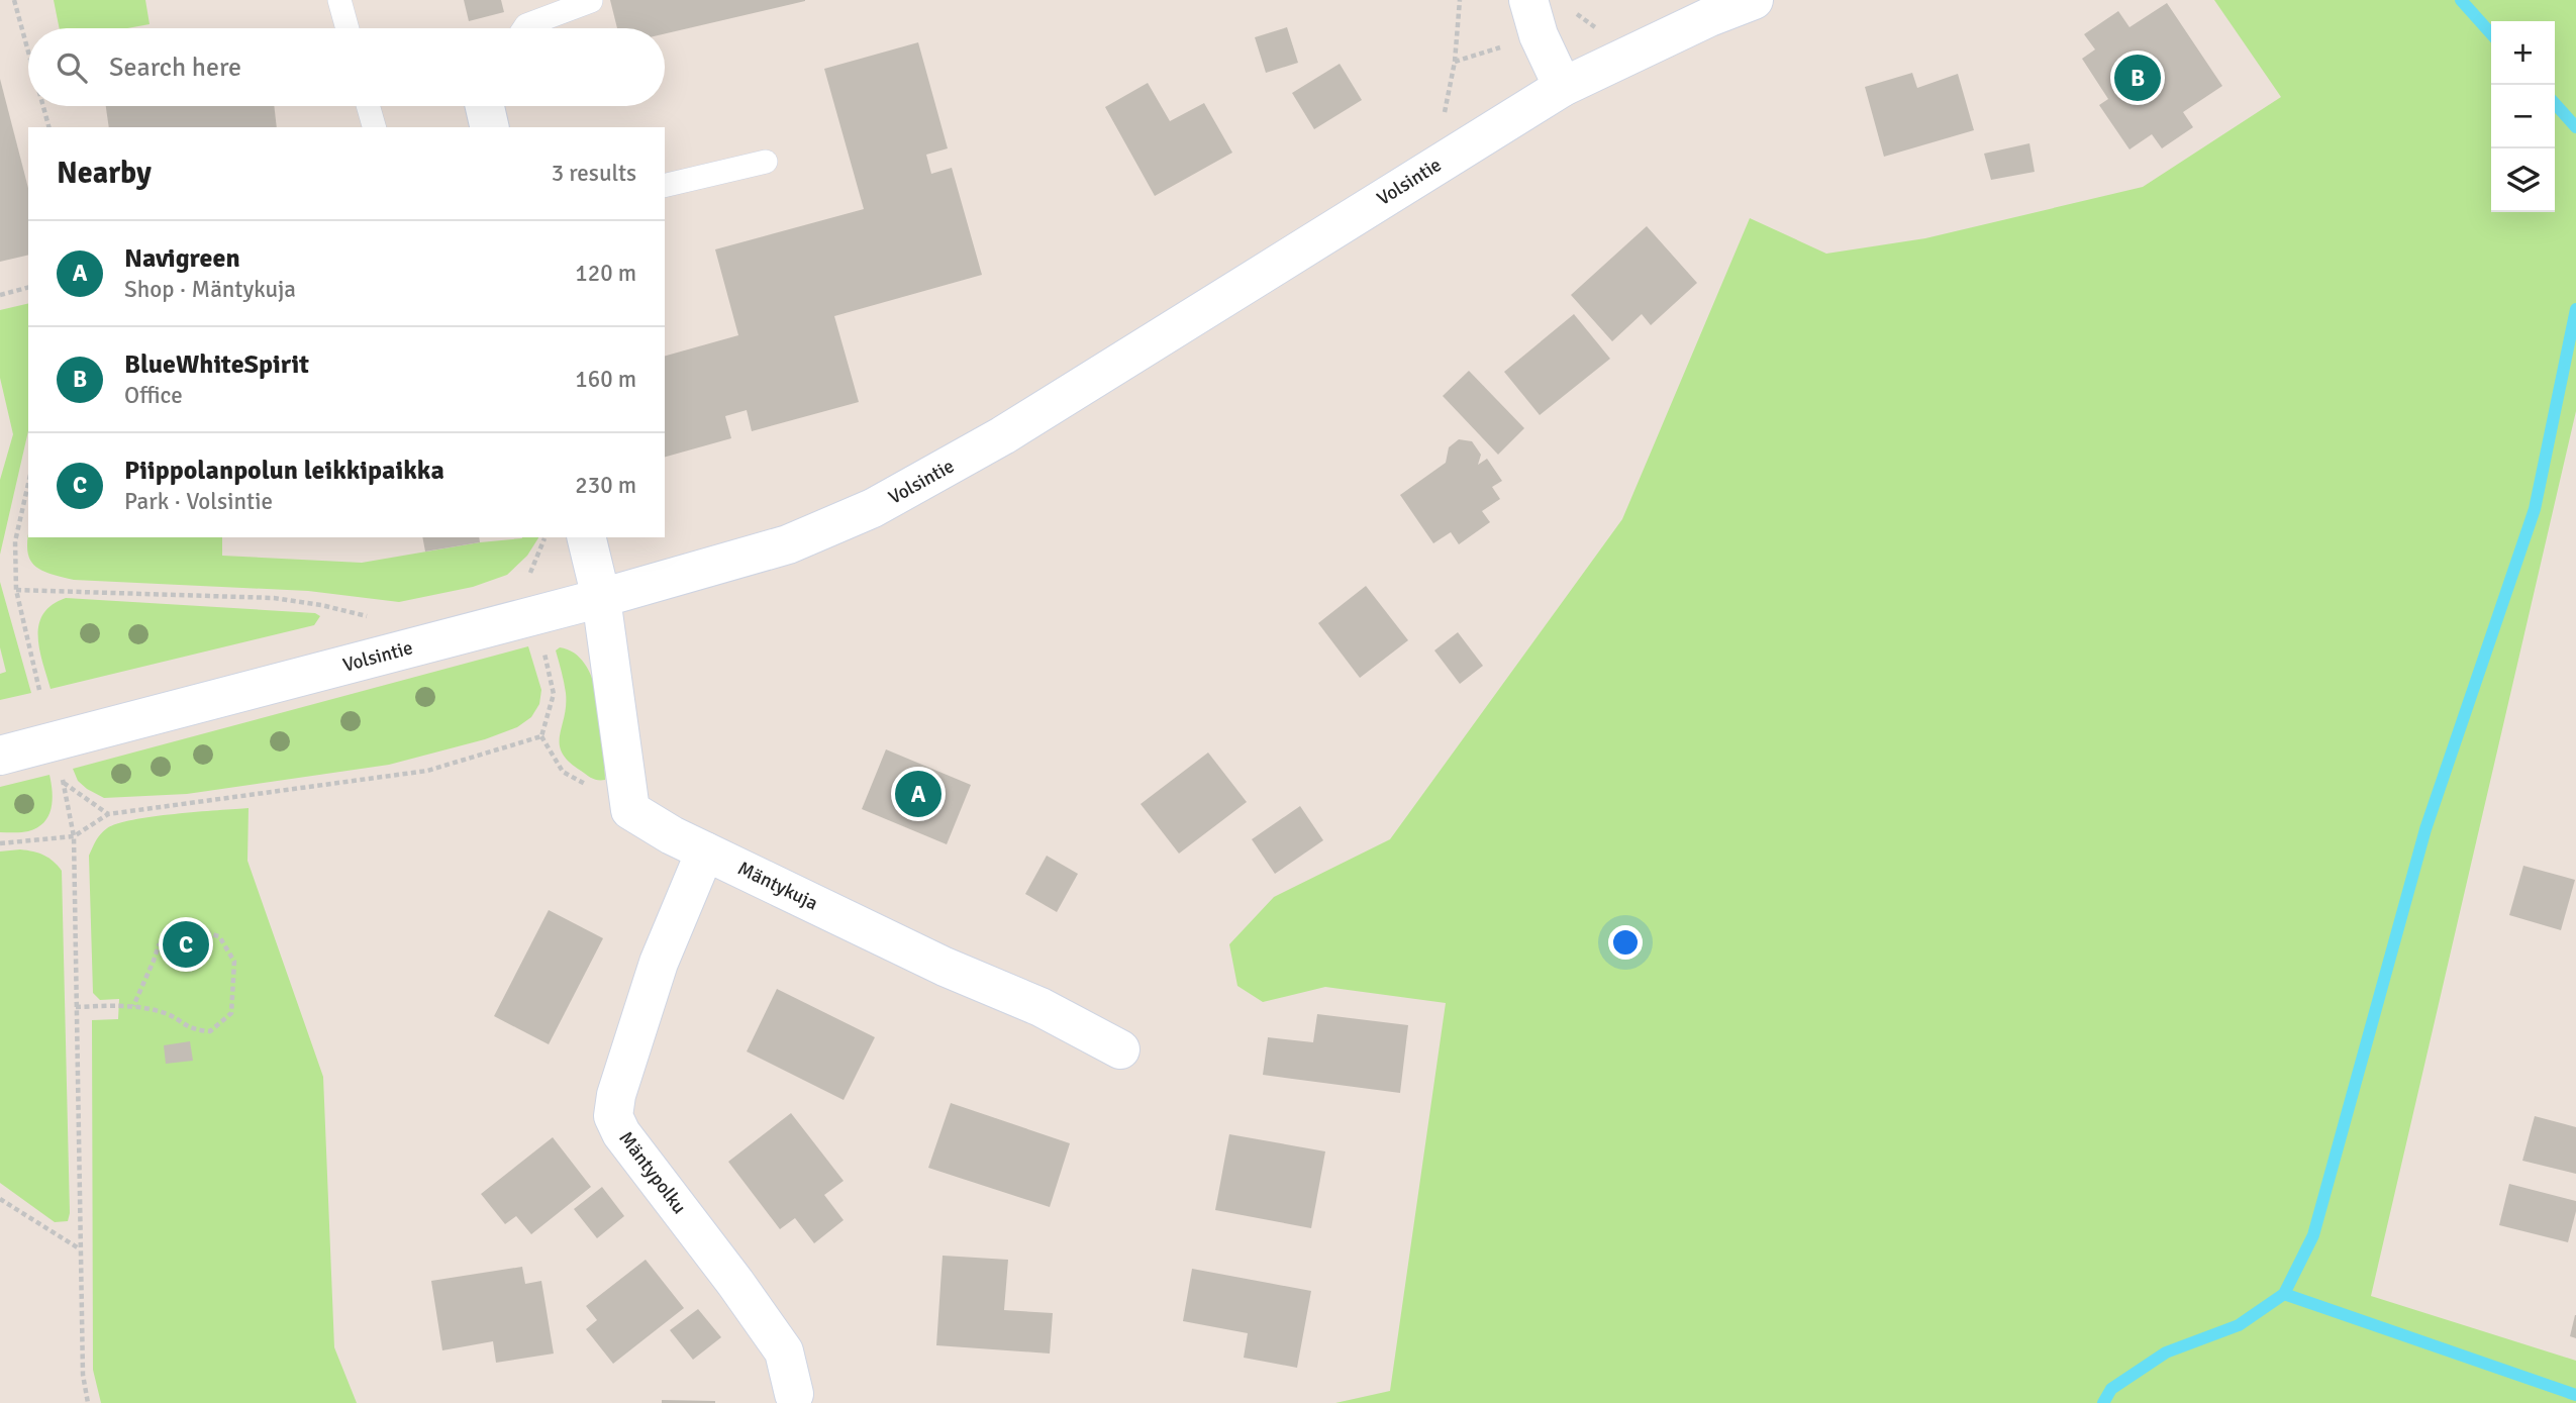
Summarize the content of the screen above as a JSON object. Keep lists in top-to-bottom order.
{
  "streets": {
    "street": ["Volsintie", "Mäntykuja", "Mäntypolku"]
  },
  "crossings": [
    ["Volsintie", "Mäntykuja"],
    ["Mäntykuja", "Mäntypolku"]
  ],
  "page": {
    "map_buttons": ["+", "−"],
    "search": "Search here",
    "pins": ["B", "A", "C"],
    "heading": ["Nearby", "3 results"],
    "list": [
      {
        "mark": "A",
        "name": "Navigreen",
        "note": "Shop · Mäntykuja",
        "value": "120 m"
      },
      {
        "mark": "B",
        "name": "BlueWhiteSpirit",
        "note": "Office",
        "value": "160 m"
      },
      {
        "mark": "C",
        "name": "Piippolanpolun leikkipaikka",
        "note": "Park · Volsintie",
        "value": "230 m"
      }
    ]
  }
}
